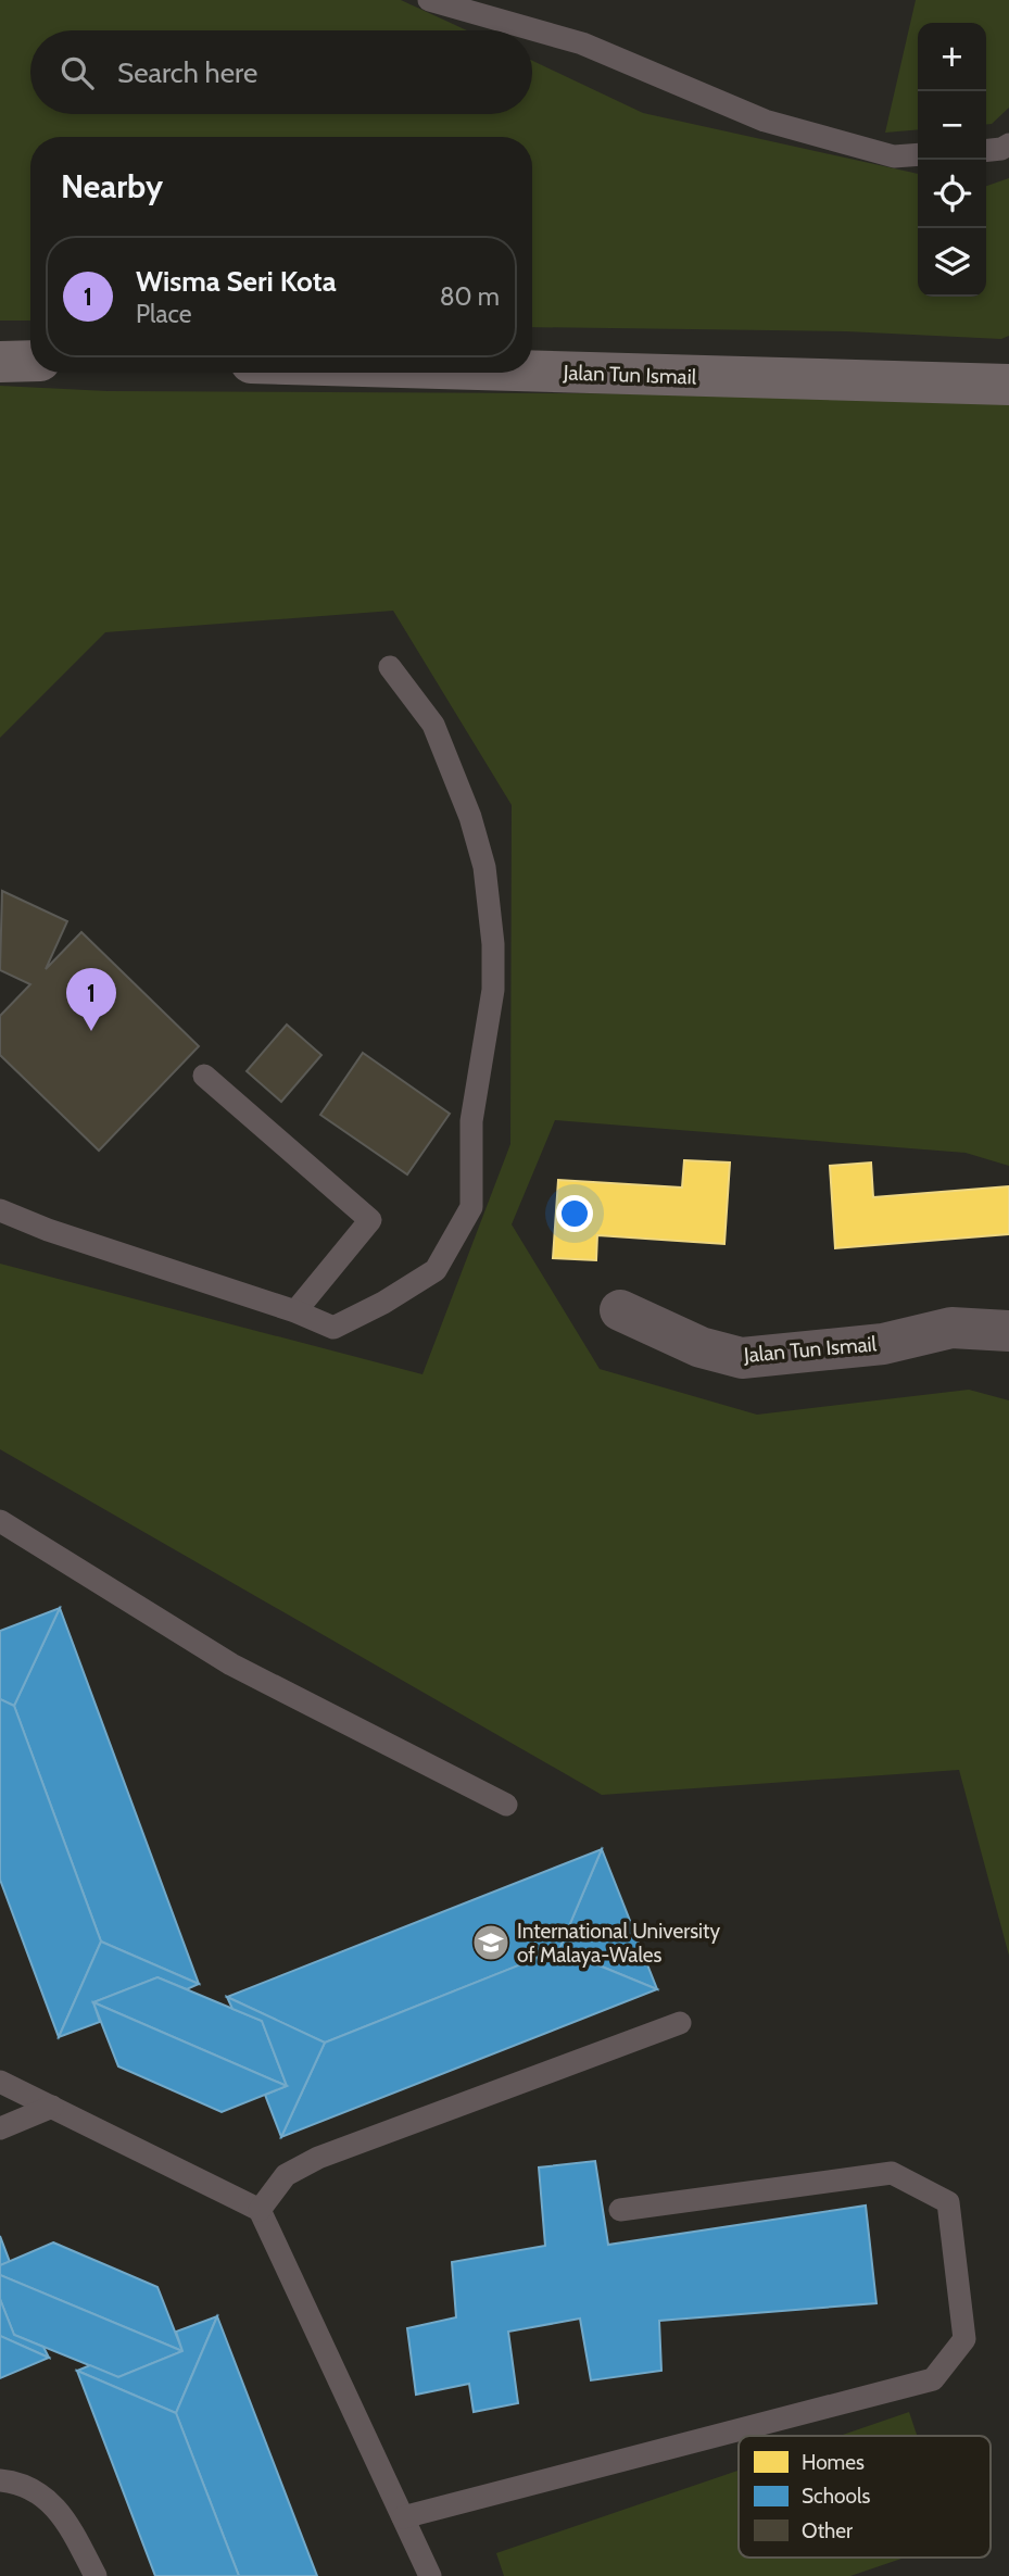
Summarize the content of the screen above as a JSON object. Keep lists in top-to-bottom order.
{
  "streets": {
    "street": ["Jalan Tun Ismail"]
  },
  "places": {
    "school or university": ["International University of Malaya-Wales"]
  },
  "legend": ["Homes", "Schools", "Other"],
  "page": {
    "map_buttons": ["+", "−"],
    "search": "Search here",
    "heading": "Nearby",
    "list": [
      {
        "mark": "1",
        "name": "Wisma Seri Kota",
        "note": "Place",
        "value": "80 m"
      }
    ],
    "pins": "1"
  }
}
